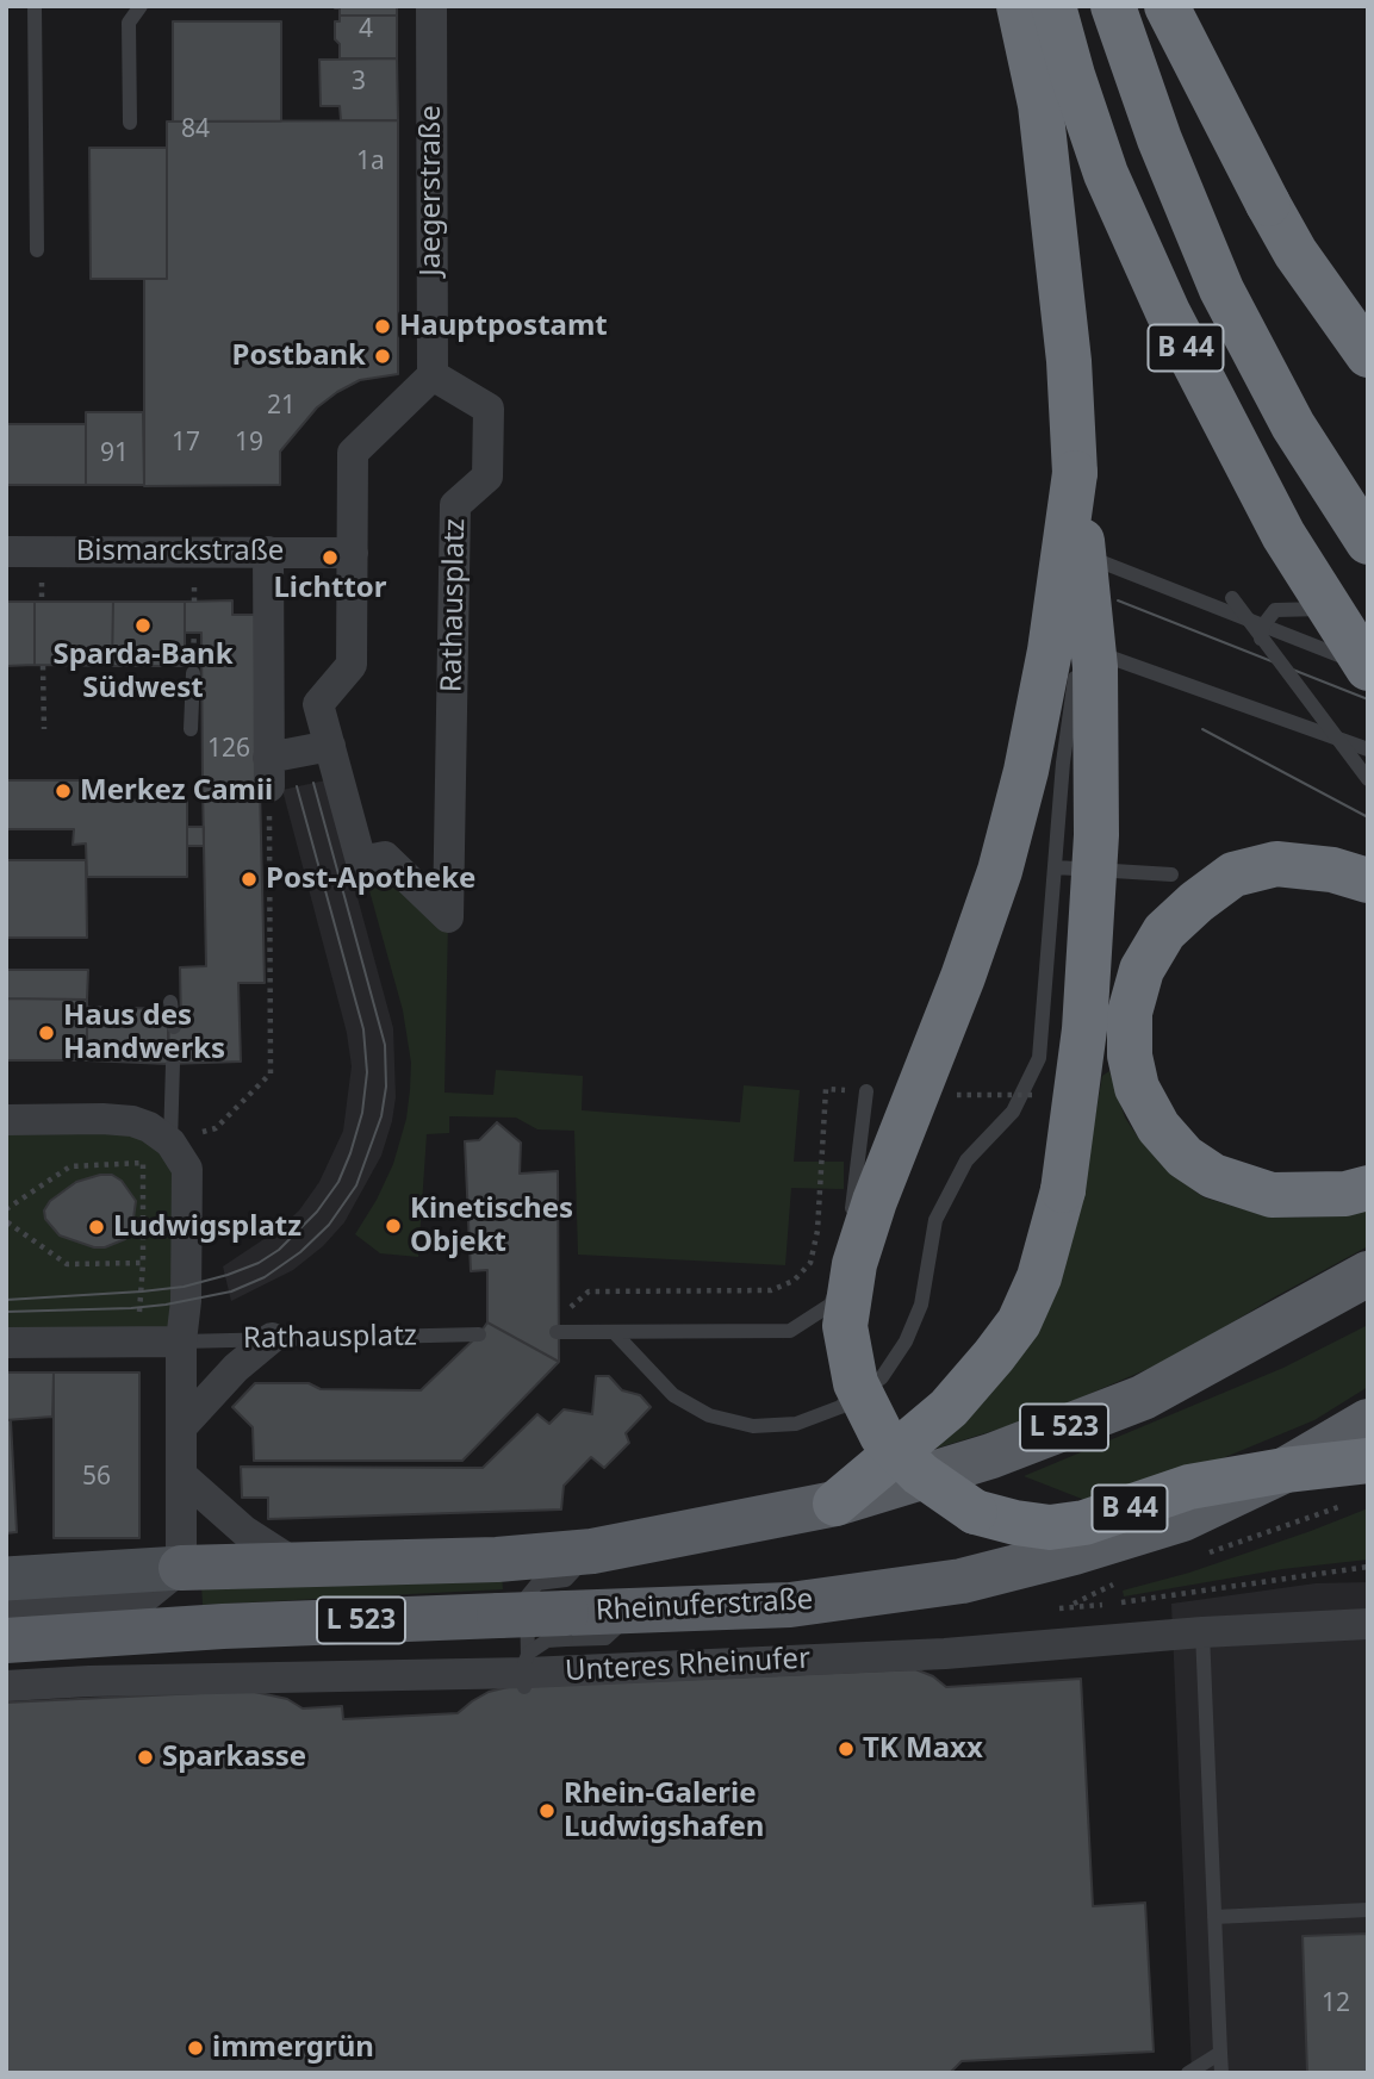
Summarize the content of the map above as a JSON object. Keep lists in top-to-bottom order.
{
  "streets": {
    "highway": ["B 44"],
    "main road": ["L 523", "Rheinuferstraße"],
    "street": [
      "Jaegerstraße",
      "Bismarckstraße",
      "Rathausplatz",
      "Unteres Rheinufer"
    ]
  },
  "crossings": [
    ["Jaegerstraße", "Rathausplatz"],
    ["B 44", "Rheinuferstraße"],
    ["Bismarckstraße", "Rathausplatz"]
  ],
  "places": [
    "Hauptpostamt",
    "Postbank",
    "Lichttor",
    "Sparda-Bank Südwest",
    "Merkez Camii",
    "Post-Apotheke",
    "Haus des Handwerks",
    "Kinetisches Objekt",
    "Ludwigsplatz",
    "TK Maxx",
    "Sparkasse",
    "Rhein-Galerie Ludwigshafen",
    "immergrün"
  ],
  "house_numbers": [
    "4",
    "3",
    "84",
    "1a",
    "21",
    "17",
    "19",
    "91",
    "126",
    "56",
    "12"
  ]
}
